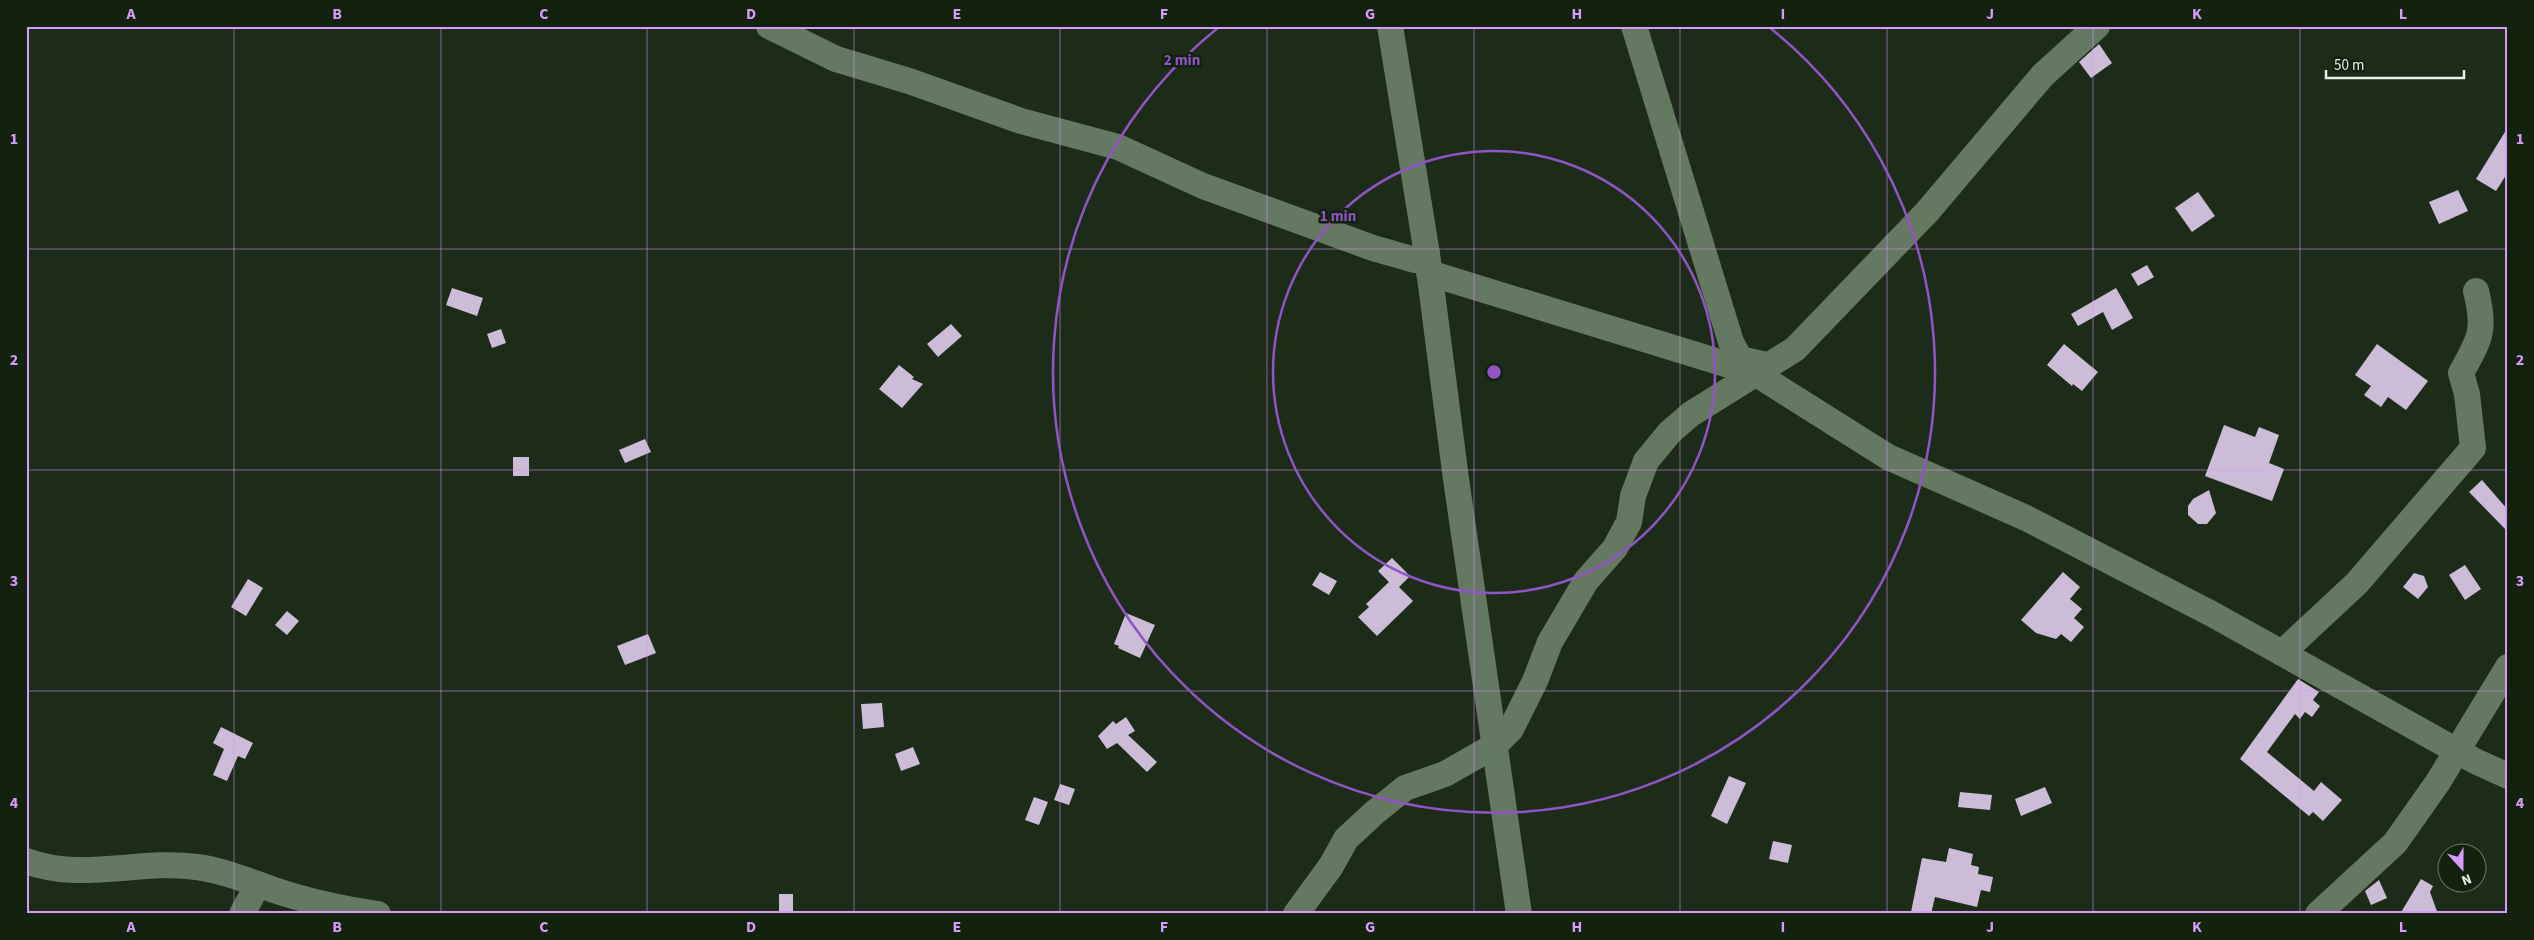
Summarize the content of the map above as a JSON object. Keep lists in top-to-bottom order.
{
  "scale_bar": "50 m",
  "north": "bottom",
  "grid": {
    "columns": [
      "A",
      "B",
      "C",
      "D",
      "E",
      "F",
      "G",
      "H",
      "I",
      "J",
      "K",
      "L"
    ],
    "rows": [
      "1",
      "2",
      "3",
      "4"
    ]
  },
  "rings": ["2 min", "1 min"]
}
